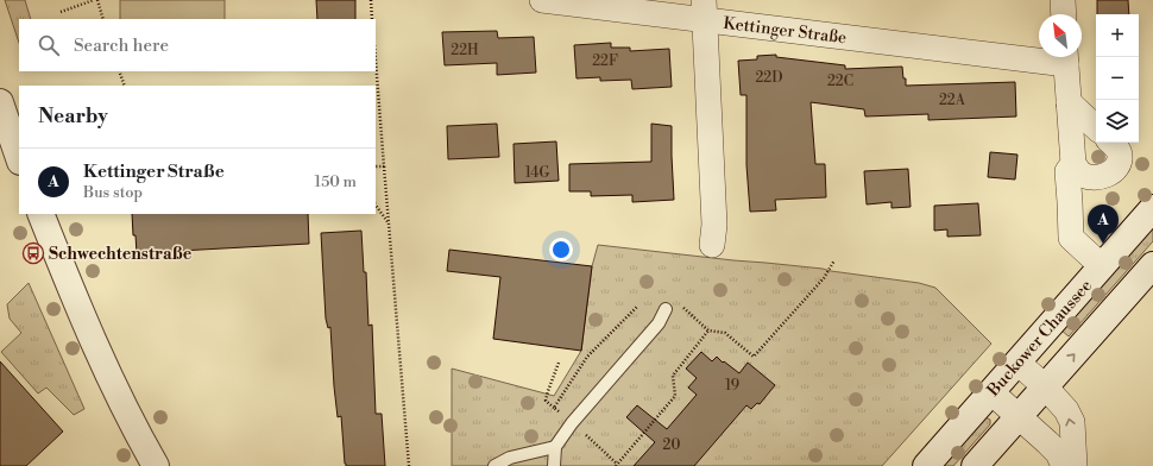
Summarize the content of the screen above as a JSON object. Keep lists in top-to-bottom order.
{
  "streets": {
    "main road": ["Buckower Chaussee"],
    "street": ["Kettinger Straße"]
  },
  "crossings": [
    ["Kettinger Straße", "Buckower Chaussee"]
  ],
  "places": {
    "bus stop": ["Schwechtenstraße"]
  },
  "house_numbers": [
    "22H",
    "22F",
    "22D",
    "22C",
    "22A",
    "14G",
    "19",
    "20"
  ],
  "north": "top left",
  "page": {
    "map_buttons": ["+", "−"],
    "search": "Search here",
    "heading": "Nearby",
    "list": [
      {
        "mark": "A",
        "name": "Kettinger Straße",
        "note": "Bus stop",
        "value": "150 m"
      }
    ],
    "pins": "A"
  }
}
